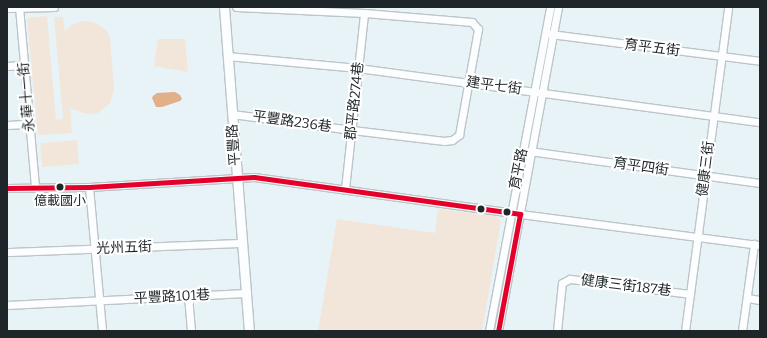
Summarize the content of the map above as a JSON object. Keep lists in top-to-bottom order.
{
  "streets": {
    "street": [
      "育平五街",
      "建平七街",
      "永華十一街",
      "郡平路274巷",
      "平豐路236巷",
      "平豐路",
      "育平四街",
      "育平路",
      "健康三街",
      "光州五街",
      "健康三街187巷",
      "平豐路101巷"
    ]
  },
  "crossings": [
    ["育平五街", "育平路"],
    ["育平五街", "健康三街"],
    ["建平七街", "郡平路274巷"],
    ["建平七街", "平豐路236巷"],
    ["建平七街", "平豐路"],
    ["建平七街", "育平路"],
    ["建平七街", "健康三街"],
    ["郡平路274巷", "平豐路236巷"],
    ["平豐路236巷", "平豐路"],
    ["平豐路", "光州五街"],
    ["平豐路", "平豐路101巷"],
    ["育平四街", "育平路"],
    ["育平四街", "健康三街"],
    ["健康三街", "健康三街187巷"]
  ],
  "places": ["億載國小"]
}
